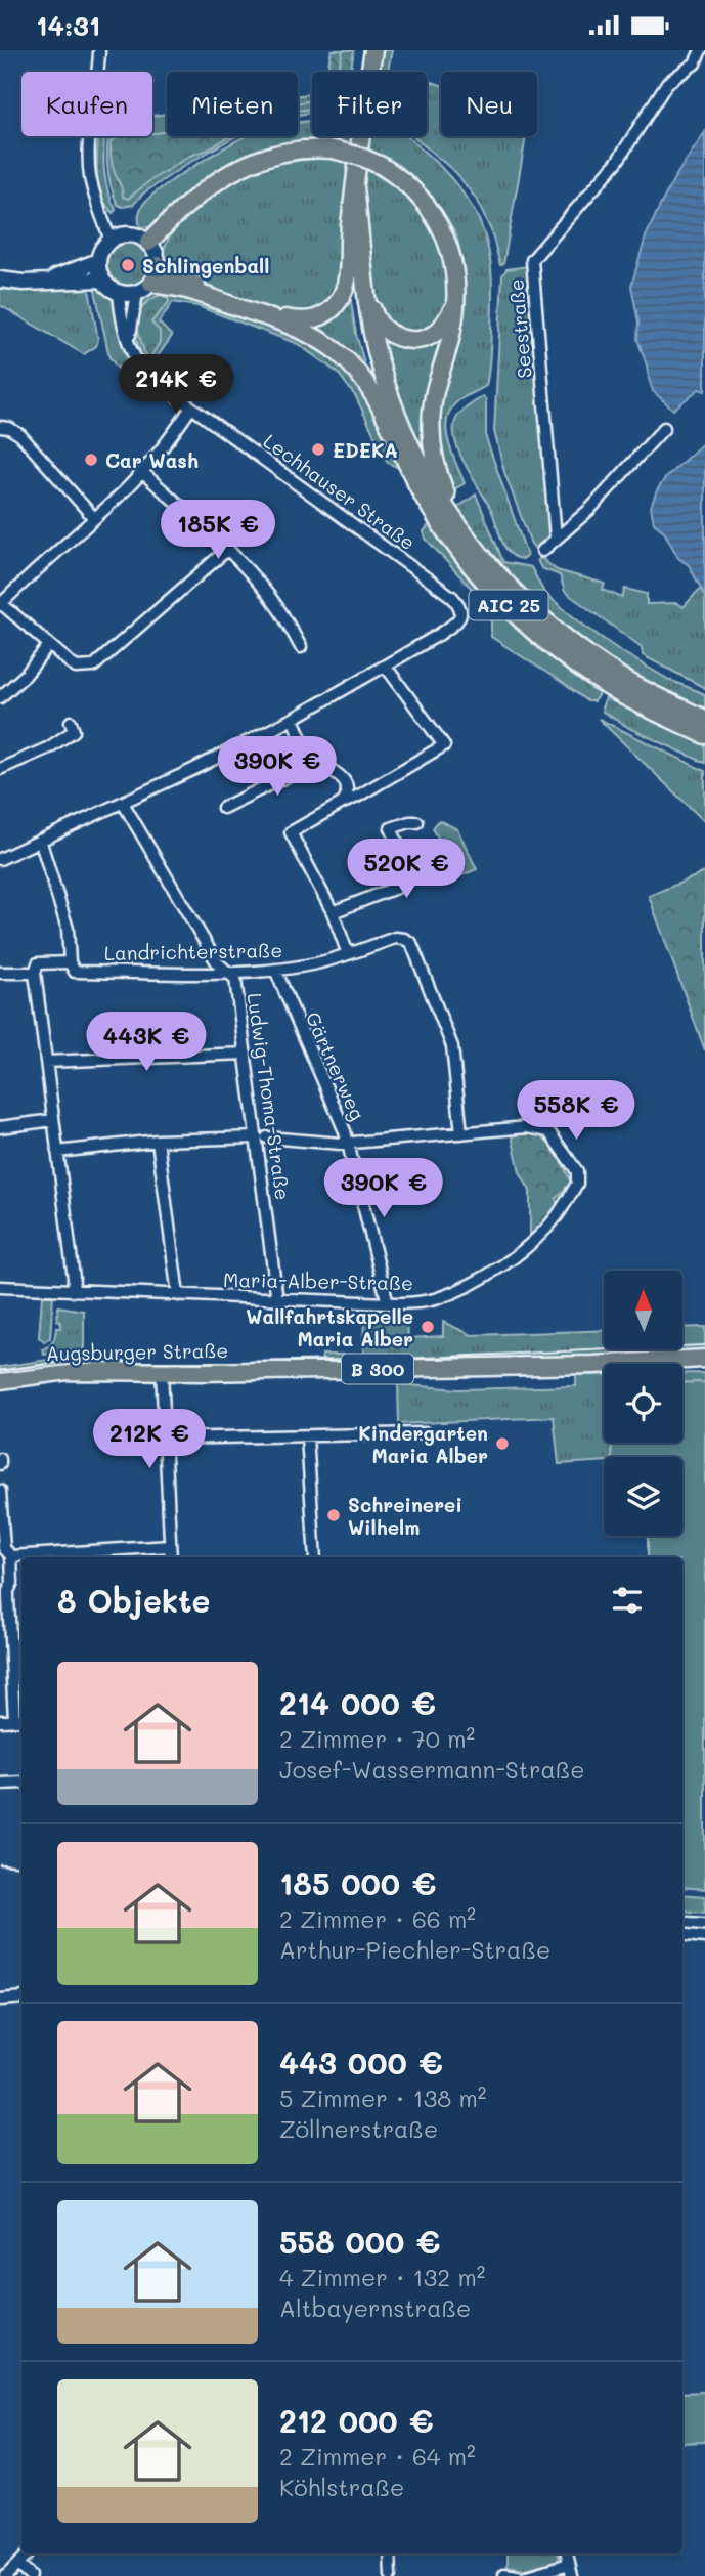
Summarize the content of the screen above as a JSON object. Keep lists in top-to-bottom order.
{
  "streets": {
    "main road": ["AIC 25", "Augsburger Straße", "B 300"],
    "street": [
      "Seestraße",
      "Lechhauser Straße",
      "Landrichterstraße",
      "Gärtnerweg",
      "Ludwig-Thoma-Straße",
      "Maria-Alber-Straße"
    ]
  },
  "crossings": [
    ["Landrichterstraße", "Gärtnerweg"],
    ["Landrichterstraße", "Ludwig-Thoma-Straße"],
    ["Landrichterstraße", "Maria-Alber-Straße"],
    ["Gärtnerweg", "Maria-Alber-Straße"],
    ["Ludwig-Thoma-Straße", "Maria-Alber-Straße"]
  ],
  "places": [
    "Schlingenball",
    "EDEKA",
    "Car Wash",
    "Wallfahrtskapelle Maria Alber",
    "Kindergarten Maria Alber",
    "Schreinerei Wilhelm"
  ],
  "north": "top",
  "page": {
    "status": "14:31",
    "chip": [
      "Kaufen",
      "Mieten",
      "Filter",
      "Neu"
    ],
    "price": [
      "214K €",
      "185K €",
      "390K €",
      "520K €",
      "443K €",
      "558K €",
      "390K €",
      "212K €"
    ],
    "heading": "8 Objekte",
    "list": [
      {
        "name": "214 000 €",
        "note": "2 Zimmer · 70 m² · Josef-Wassermann-Straße"
      },
      {
        "name": "185 000 €",
        "note": "2 Zimmer · 66 m² · Arthur-Piechler-Straße"
      },
      {
        "name": "443 000 €",
        "note": "5 Zimmer · 138 m² · Zöllnerstraße"
      },
      {
        "name": "558 000 €",
        "note": "4 Zimmer · 132 m² · Altbayernstraße"
      },
      {
        "name": "212 000 €",
        "note": "2 Zimmer · 64 m² · Köhlstraße"
      }
    ]
  }
}
